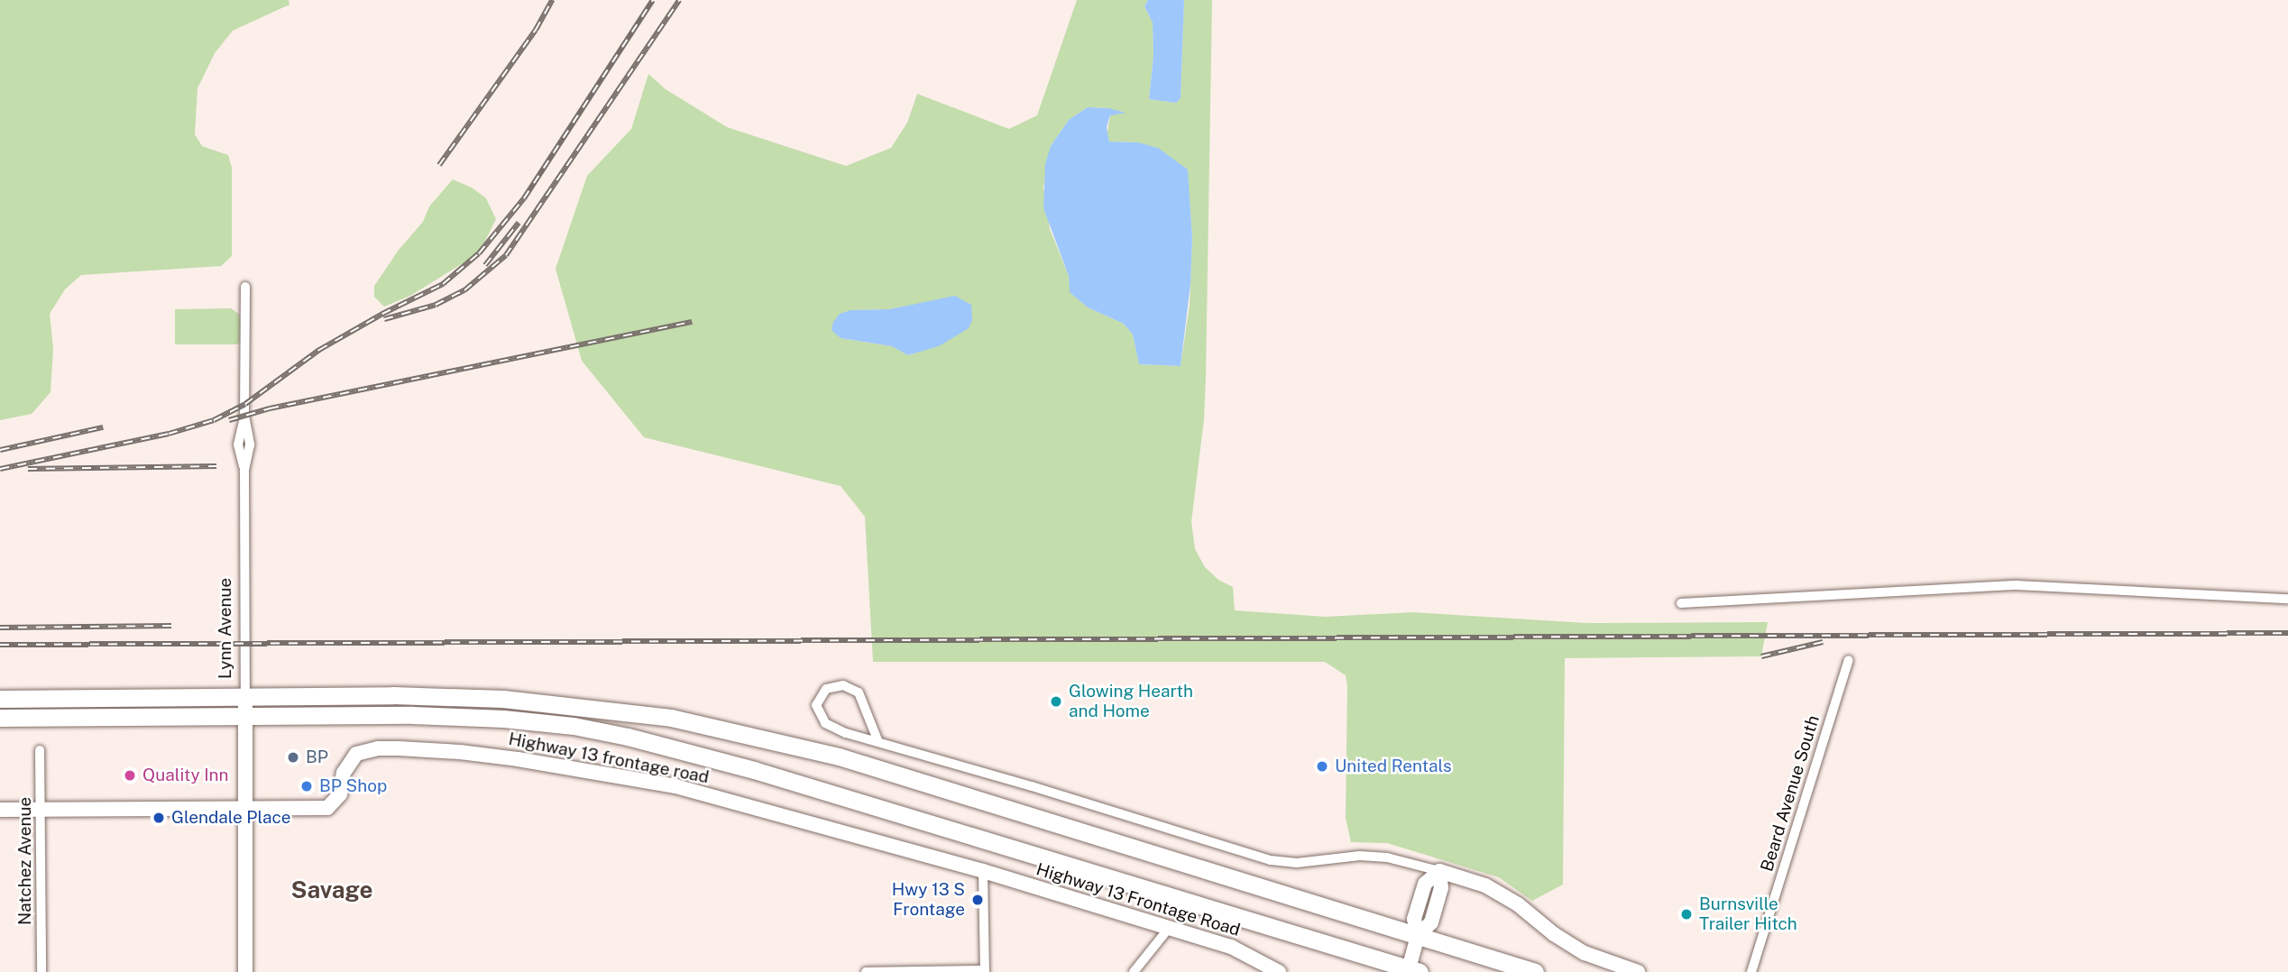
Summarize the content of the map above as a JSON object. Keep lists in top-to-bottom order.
{
  "streets": {
    "street": [
      "Lynn Avenue",
      "Highway 13 frontage road",
      "Beard Avenue South",
      "Natchez Avenue",
      "Highway 13 Frontage Road"
    ]
  },
  "crossings": [
    ["Lynn Avenue", "Highway 13 frontage road"],
    ["Highway 13 frontage road", "Highway 13 Frontage Road"]
  ],
  "districts": ["Savage"],
  "places": [
    "Glowing Hearth and Home",
    "BP",
    "United Rentals",
    "Quality Inn",
    "BP Shop",
    "Glendale Place",
    "Hwy 13 S Frontage",
    "Burnsville Trailer Hitch"
  ]
}
